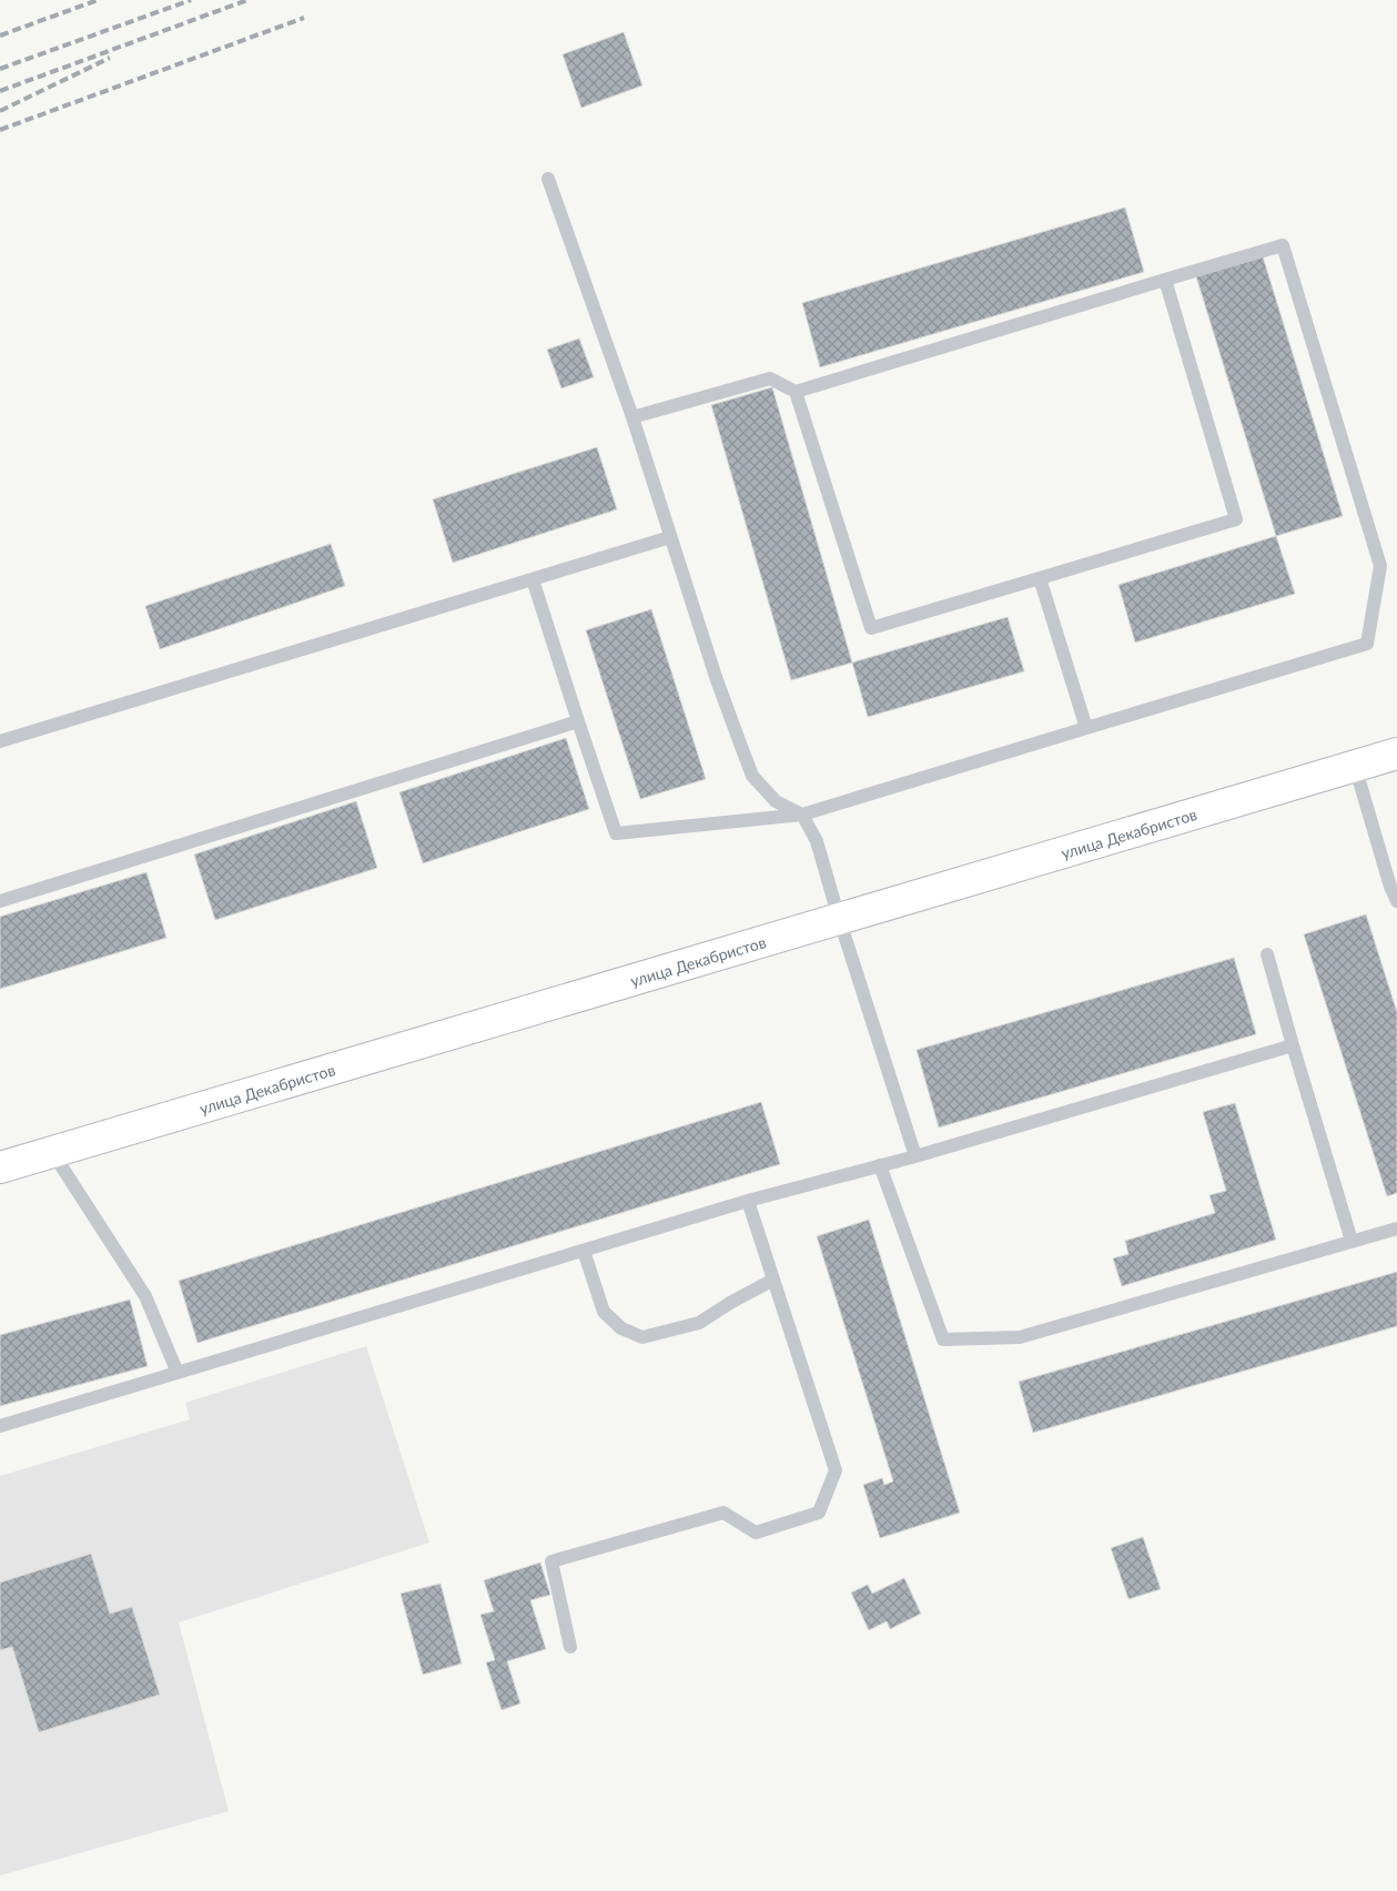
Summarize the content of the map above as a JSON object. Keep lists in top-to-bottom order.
{
  "streets": {
    "main road": ["улица Декабристов"]
  }
}
